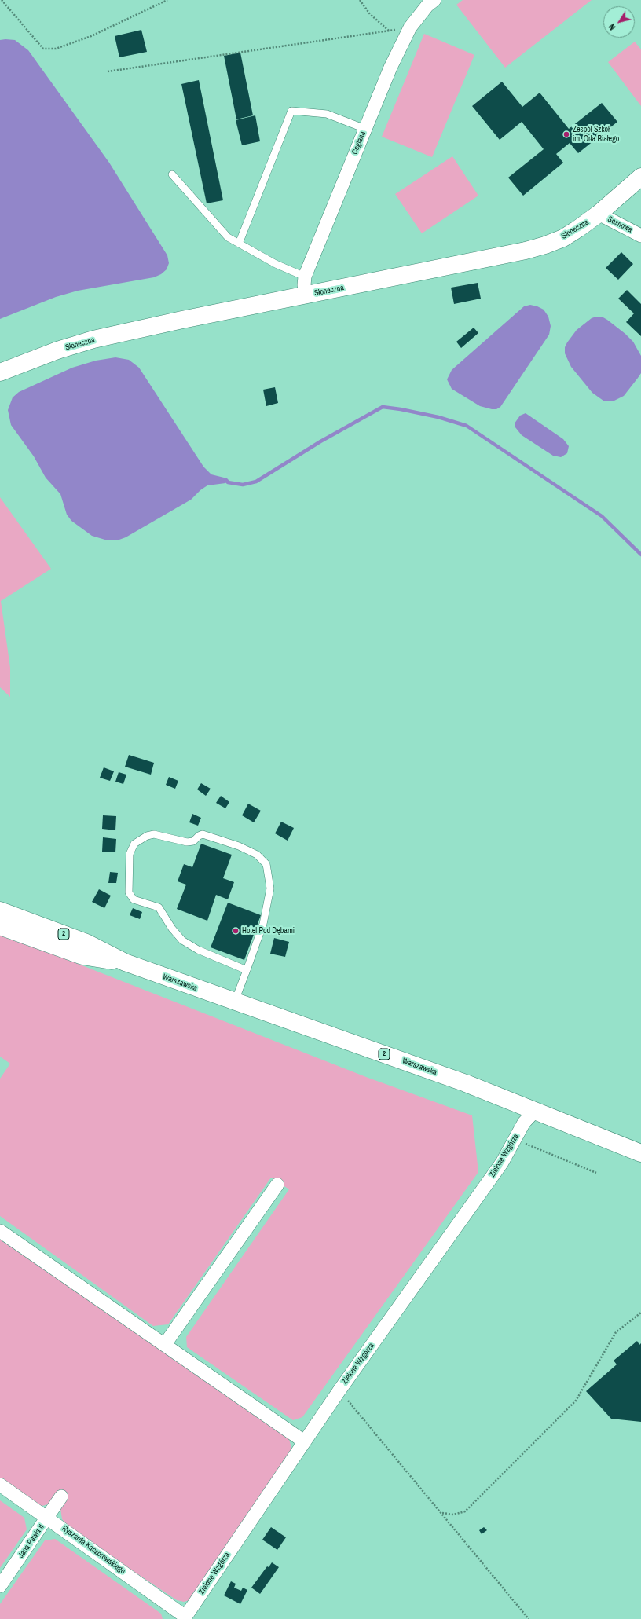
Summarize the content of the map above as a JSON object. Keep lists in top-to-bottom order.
{
  "streets": {
    "main road": ["Słoneczna", "2", "Warszawska"],
    "street": [
      "Ceglana",
      "Sosnowa",
      "Zielone Wzgórza",
      "Jana Pawła II",
      "Ryszarda Kaczorowskiego"
    ]
  },
  "crossings": [
    ["Ceglana", "Słoneczna"],
    ["Sosnowa", "Słoneczna"],
    ["Warszawska", "Zielone Wzgórza"],
    ["Zielone Wzgórza", "Ryszarda Kaczorowskiego"],
    ["Jana Pawła II", "Ryszarda Kaczorowskiego"]
  ],
  "places": ["Zespół Szkół im. Orła Białego", "Hotel Pod Dębami"],
  "north": "bottom left"
}
